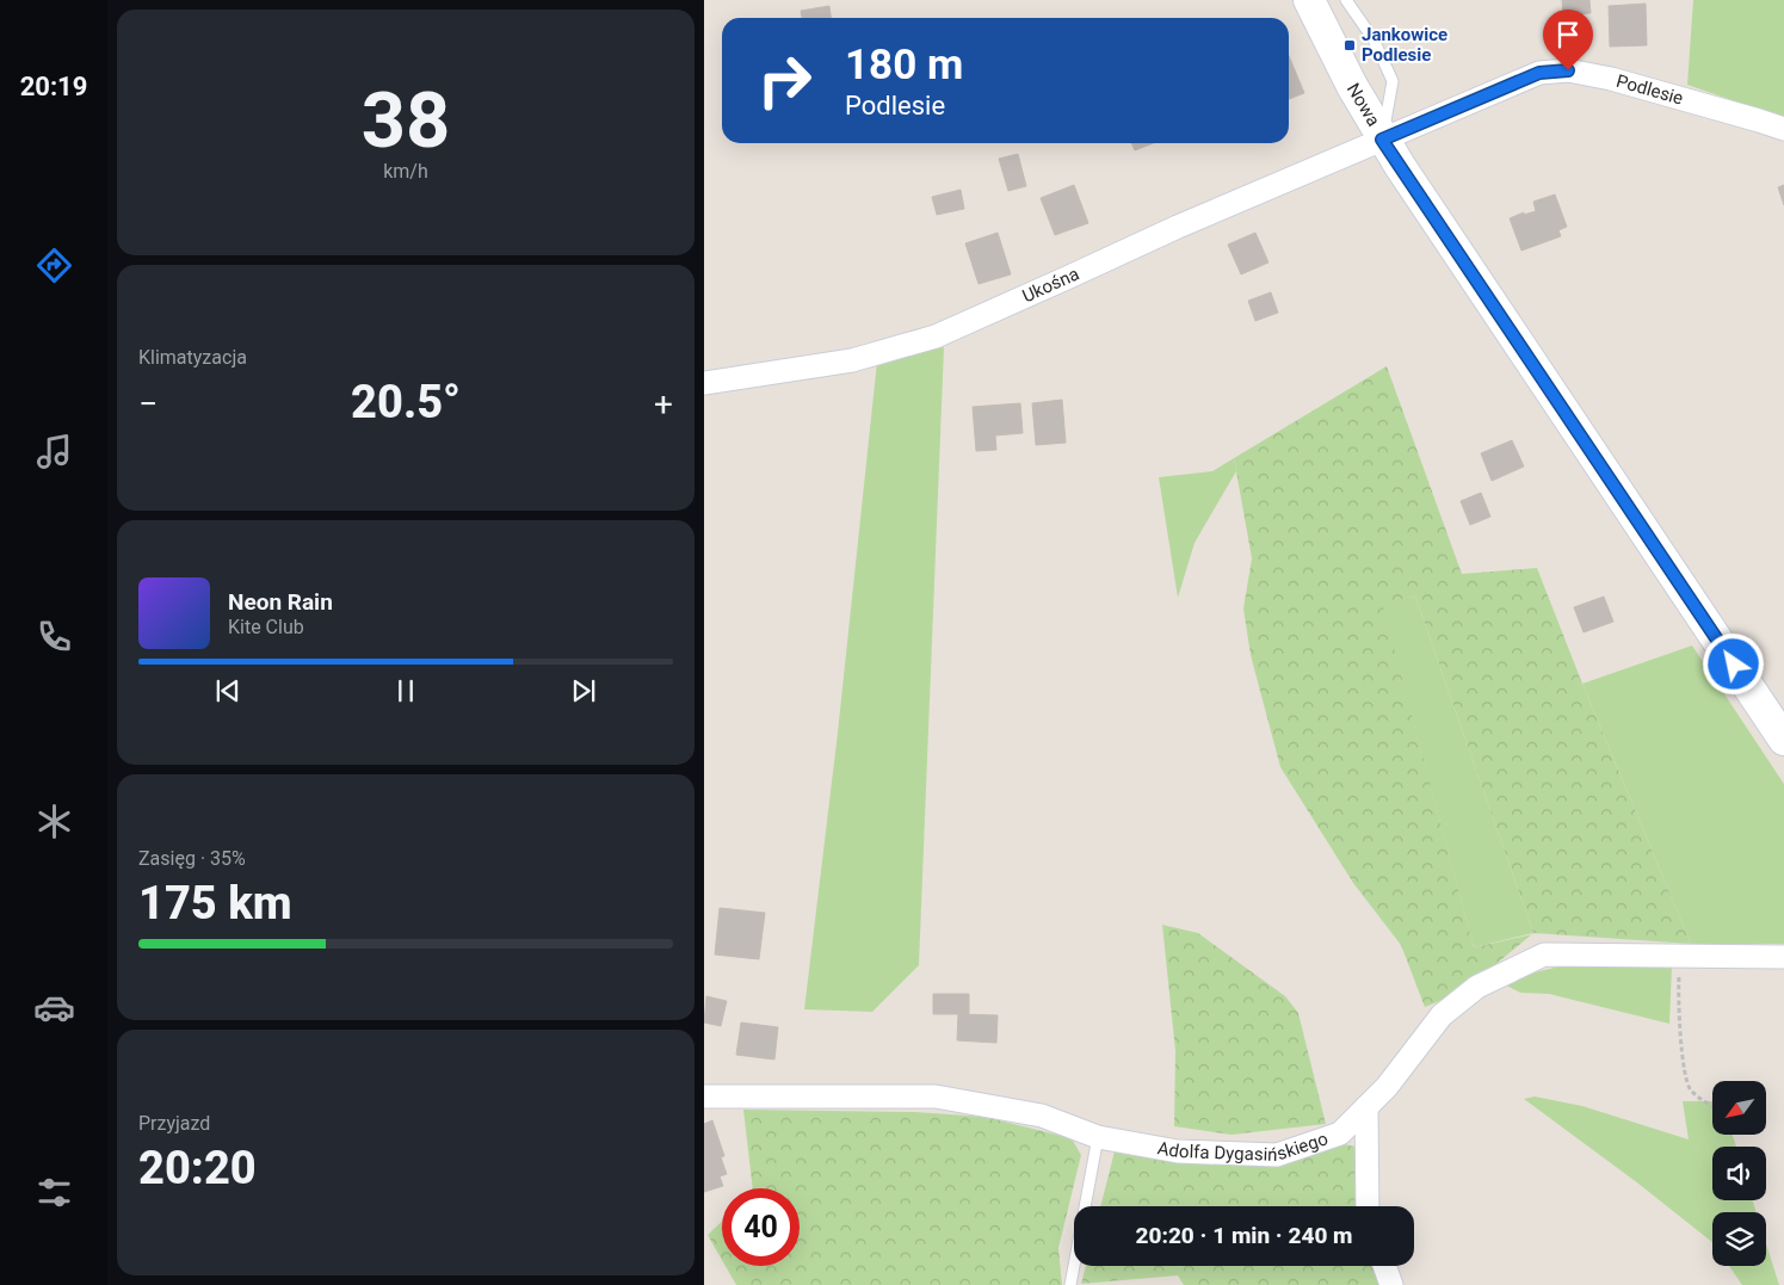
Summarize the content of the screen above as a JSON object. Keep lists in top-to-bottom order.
{
  "streets": {
    "street": [
      "Podlesie",
      "Nowa",
      "Ukośna",
      "Adolfa Dygasińskiego"
    ]
  },
  "crossings": [
    ["Podlesie", "Nowa"],
    ["Podlesie", "Ukośna"],
    ["Nowa", "Ukośna"]
  ],
  "places": {
    "transit": ["Jankowice Podlesie"]
  },
  "north": "bottom left",
  "page": {
    "tabs": "20:19",
    "tile": [
      ["38", "km/h"],
      "Klimatyzacja",
      ["Zasięg · 35%", "175 km"],
      ["Przyjazd", "20:20"]
    ],
    "turn": ["180 m", "Podlesie"],
    "heat": ["−", "20.5°", "+"],
    "song": ["Neon Rain", "Kite Club"],
    "limit": "40",
    "trip": "20:20 · 1 min · 240 m"
  }
}
